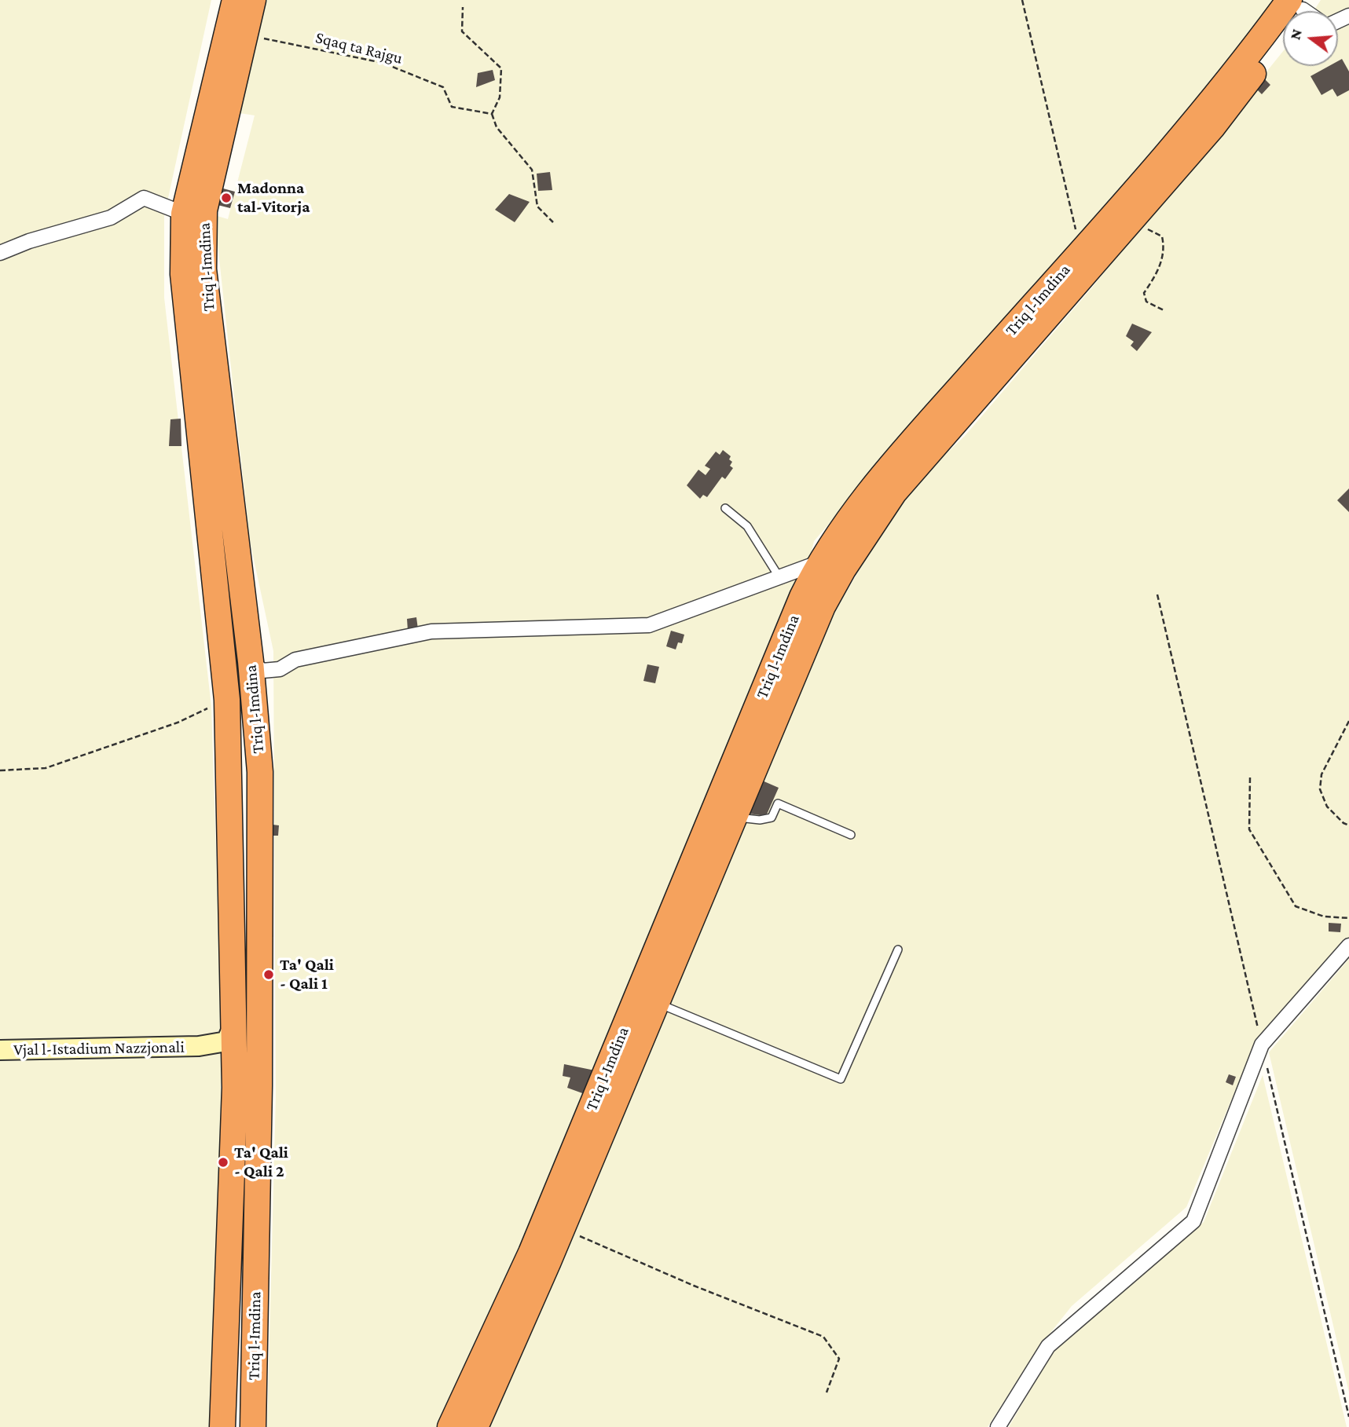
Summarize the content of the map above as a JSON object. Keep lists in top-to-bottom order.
{
  "streets": {
    "highway": ["Triq l-Imdina"],
    "main road": ["Vjal l-Istadium Nazzjonali"],
    "path": ["Sqaq ta Rajgu"]
  },
  "crossings": [
    ["Sqaq ta Rajgu", "Triq l-Imdina"],
    ["Triq l-Imdina", "Vjal l-Istadium Nazzjonali"]
  ],
  "places": ["Madonna tal-Vitorja", "Ta' Qali - Qali 1", "Ta' Qali - Qali 2"],
  "north": "left"
}
